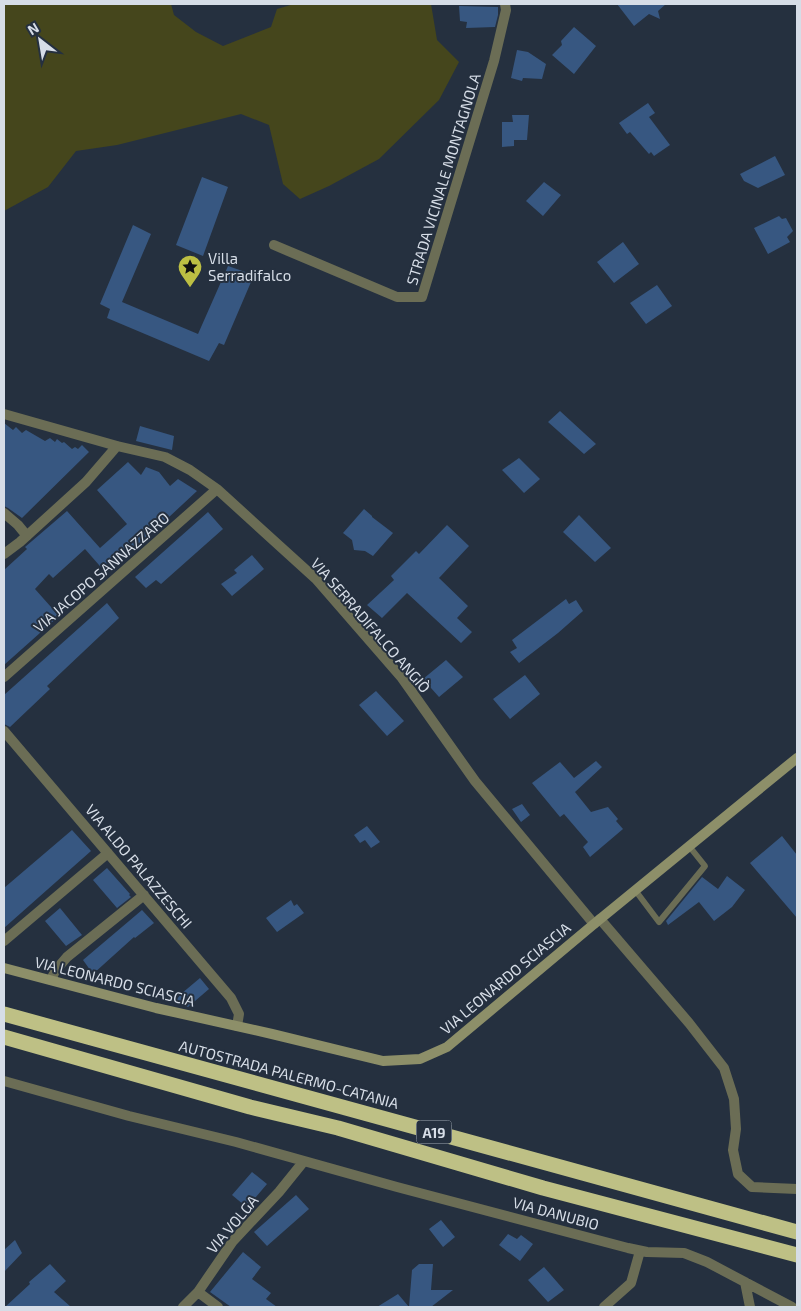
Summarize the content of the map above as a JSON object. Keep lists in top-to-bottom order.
{
  "streets": {
    "highway": ["AUTOSTRADA PALERMO-CATANIA", "A19"],
    "street": [
      "STRADA VICINALE MONTAGNOLA",
      "VIA JACOPO SANNAZZARO",
      "VIA SERRADIFALCO ANGIÒ",
      "VIA ALDO PALAZZESCHI",
      "VIA LEONARDO SCIASCIA",
      "VIA DANUBIO",
      "VIA VOLGA"
    ]
  },
  "crossings": [
    ["VIA JACOPO SANNAZZARO", "VIA SERRADIFALCO ANGIÒ"],
    ["VIA SERRADIFALCO ANGIÒ", "VIA LEONARDO SCIASCIA"],
    ["VIA ALDO PALAZZESCHI", "VIA LEONARDO SCIASCIA"],
    ["VIA DANUBIO", "VIA VOLGA"]
  ],
  "places": {
    "place": ["Villa Serradifalco"]
  },
  "north": "top left"
}
